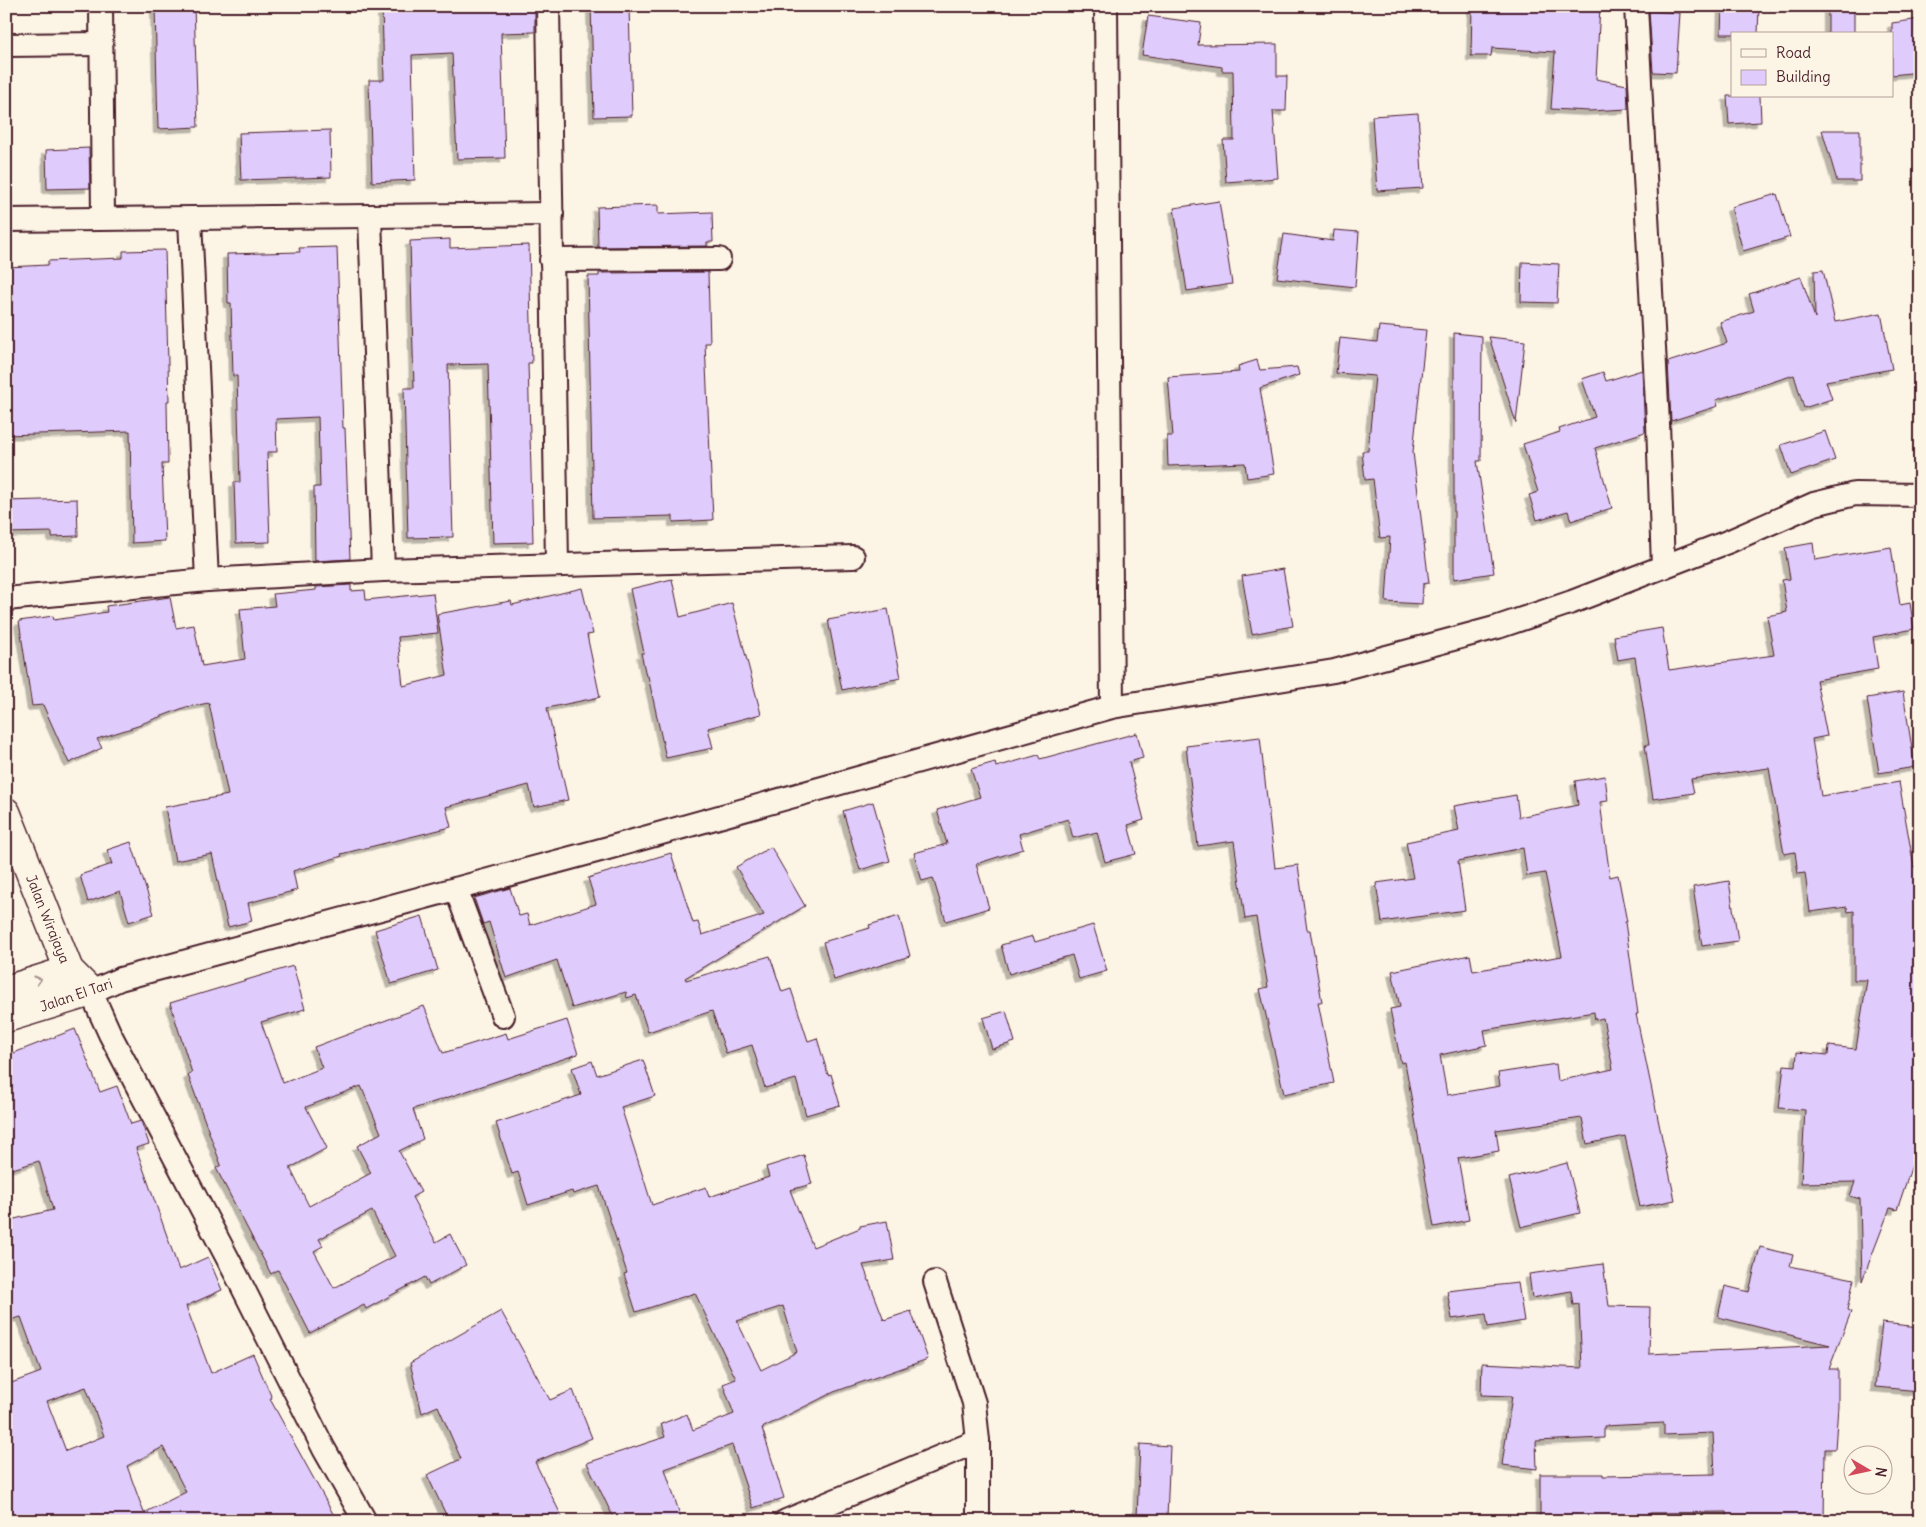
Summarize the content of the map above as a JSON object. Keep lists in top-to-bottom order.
{
  "streets": {
    "street": ["Jalan Wirajaya", "Jalan El Tari"]
  },
  "crossings": [
    ["Jalan Wirajaya", "Jalan El Tari"]
  ],
  "legend": ["Road", "Building"],
  "north": "right"
}
